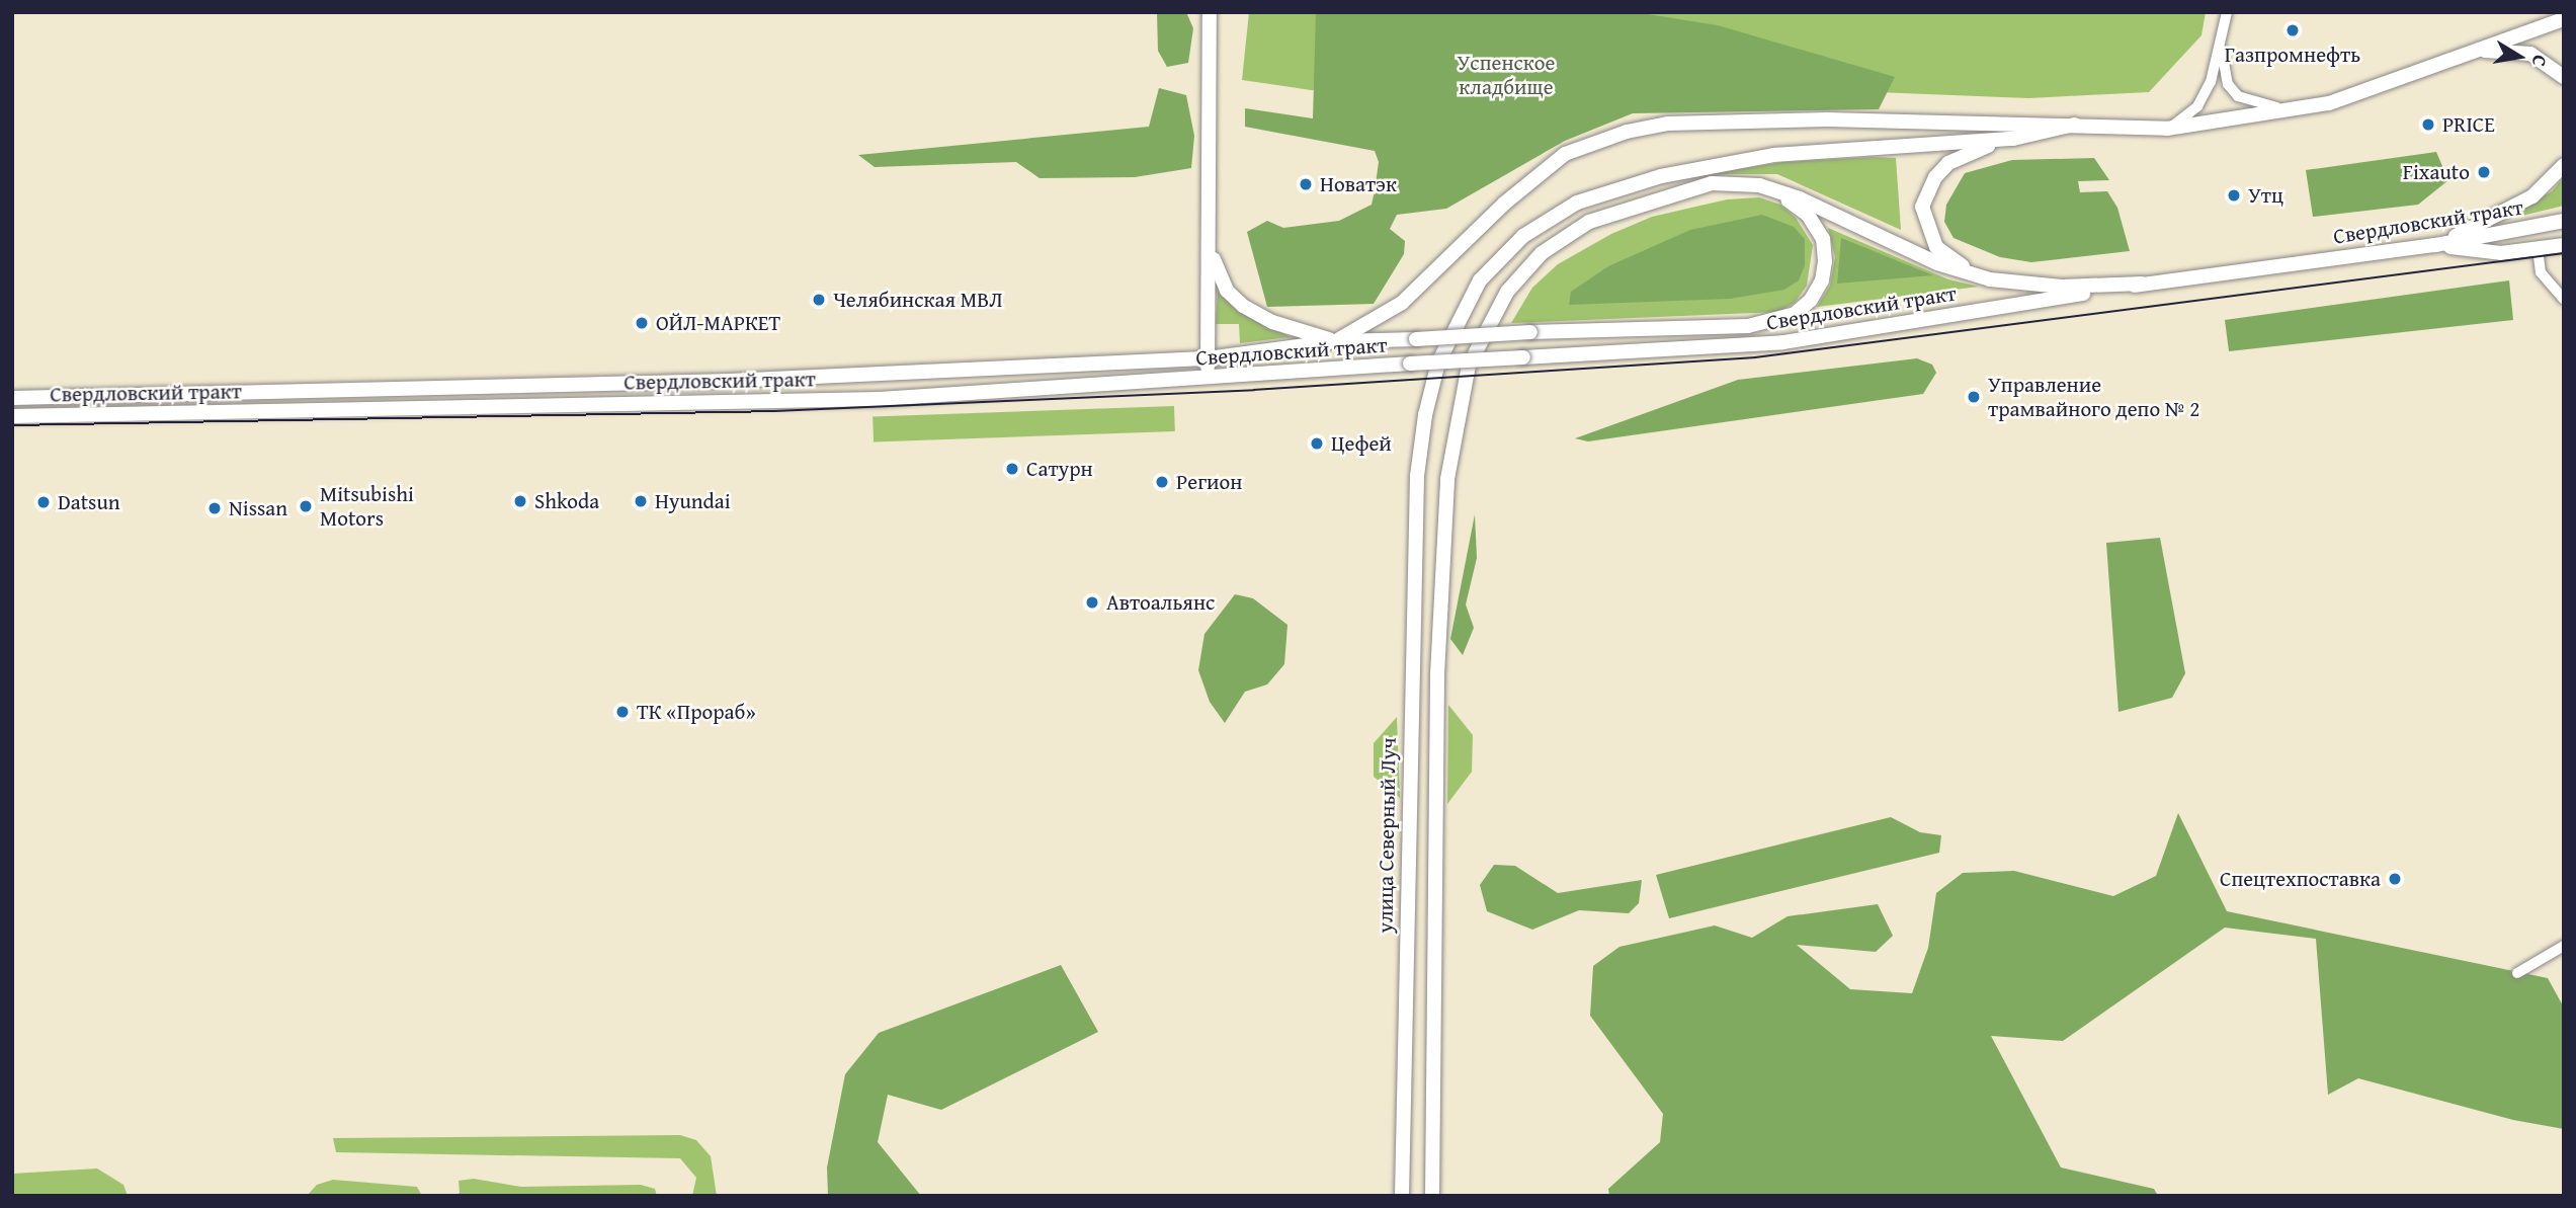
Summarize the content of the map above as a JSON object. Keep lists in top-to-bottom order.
{
  "streets": {
    "main road": ["Свердловский тракт", "улица Северный Луч"]
  },
  "crossings": [
    ["Свердловский тракт", "улица Северный Луч"]
  ],
  "parks": ["Успенское кладбище"],
  "places": [
    "Газпромнефть",
    "PRICE",
    "Fixauto",
    "Новатэк",
    "Утц",
    "Челябинская МВЛ",
    "ОЙЛ-МАРКЕТ",
    "Управление трамвайного депо № 2",
    "Цефей",
    "Сатурн",
    "Регион",
    "Shkoda",
    "Hyundai",
    "Datsun",
    "Mitsubishi Motors",
    "Nissan",
    "Автоальянс",
    "ТК «Прораб»",
    "Спецтехпоставка"
  ],
  "north": "right"
}
